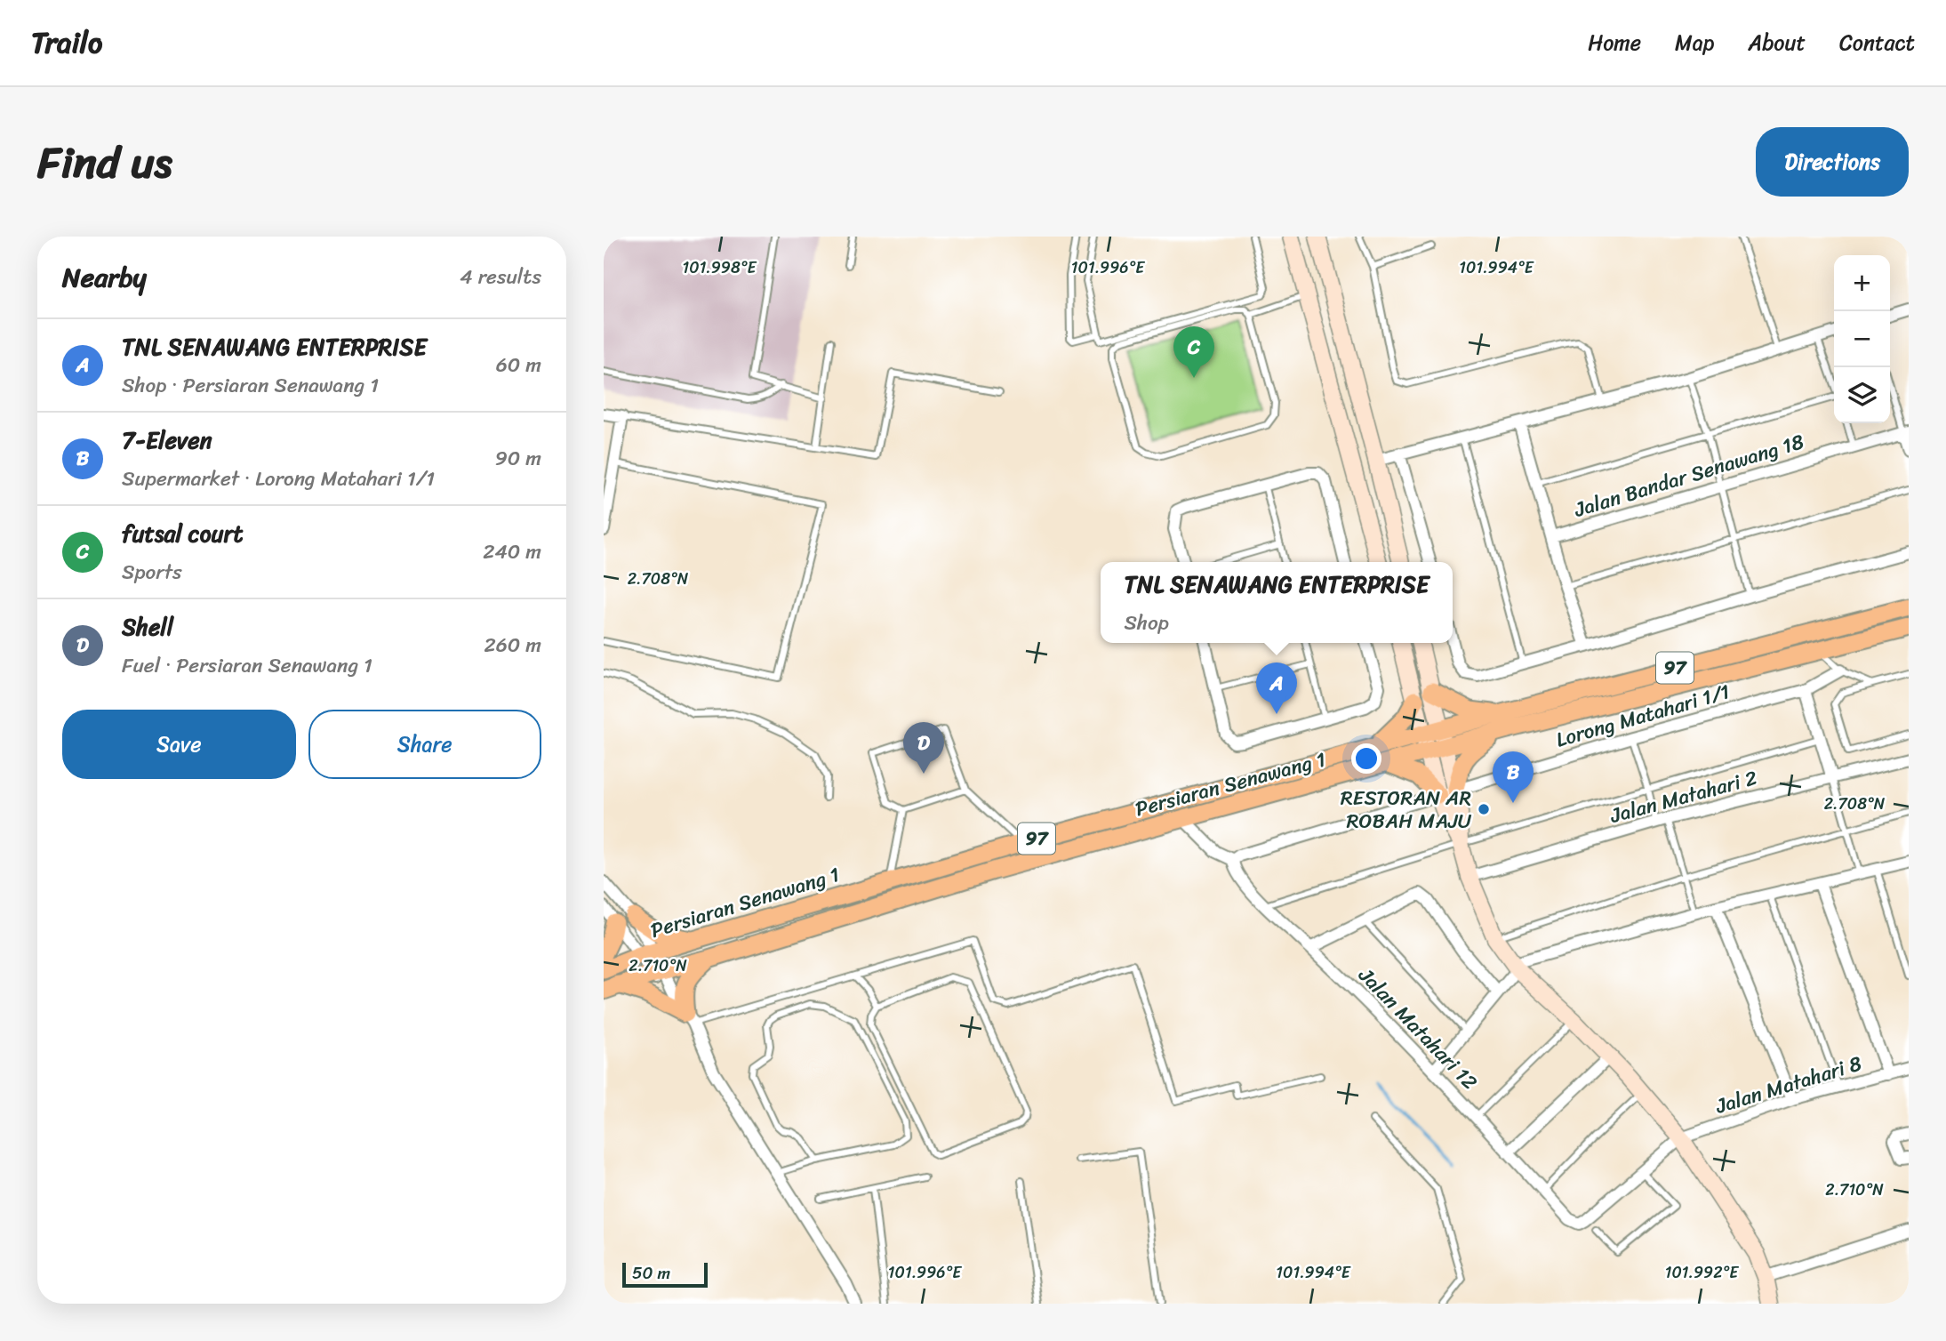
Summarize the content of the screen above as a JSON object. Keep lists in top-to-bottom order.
{
  "streets": {
    "main road": ["97", "Persiaran Senawang 1"],
    "street": [
      "Jalan Bandar Senawang 18",
      "Lorong Matahari 1/1",
      "Jalan Matahari 2",
      "Jalan Matahari 12",
      "Jalan Matahari 8"
    ]
  },
  "crossings": [
    ["Lorong Matahari 1/1", "Jalan Matahari 12"]
  ],
  "places": ["RESTORAN AR ROBAH MAJU"],
  "scale_bar": "50 m",
  "page": {
    "header": "Trailo",
    "nav": [
      "Home",
      "Map",
      "About",
      "Contact"
    ],
    "title": "Find us",
    "buttons": [
      "Directions",
      ["Save", "Share"]
    ],
    "heading": ["Nearby", "4 results"],
    "map_buttons": ["+", "−"],
    "list": [
      {
        "mark": "A",
        "name": "TNL SENAWANG ENTERPRISE",
        "note": "Shop · Persiaran Senawang 1",
        "value": "60 m"
      },
      {
        "mark": "B",
        "name": "7-Eleven",
        "note": "Supermarket · Lorong Matahari 1/1",
        "value": "90 m"
      },
      {
        "mark": "C",
        "name": "futsal court",
        "note": "Sports",
        "value": "240 m"
      },
      {
        "mark": "D",
        "name": "Shell",
        "note": "Fuel · Persiaran Senawang 1",
        "value": "260 m"
      }
    ],
    "pins": [
      "C",
      "A",
      "D",
      "B"
    ],
    "popup": ["TNL SENAWANG ENTERPRISE", "Shop"],
    "scale": "50 m"
  },
  "coordinates": [
    "101.998°E",
    "101.996°E",
    "101.994°E",
    "2.708°N",
    "2.710°N",
    "101.992°E"
  ]
}
